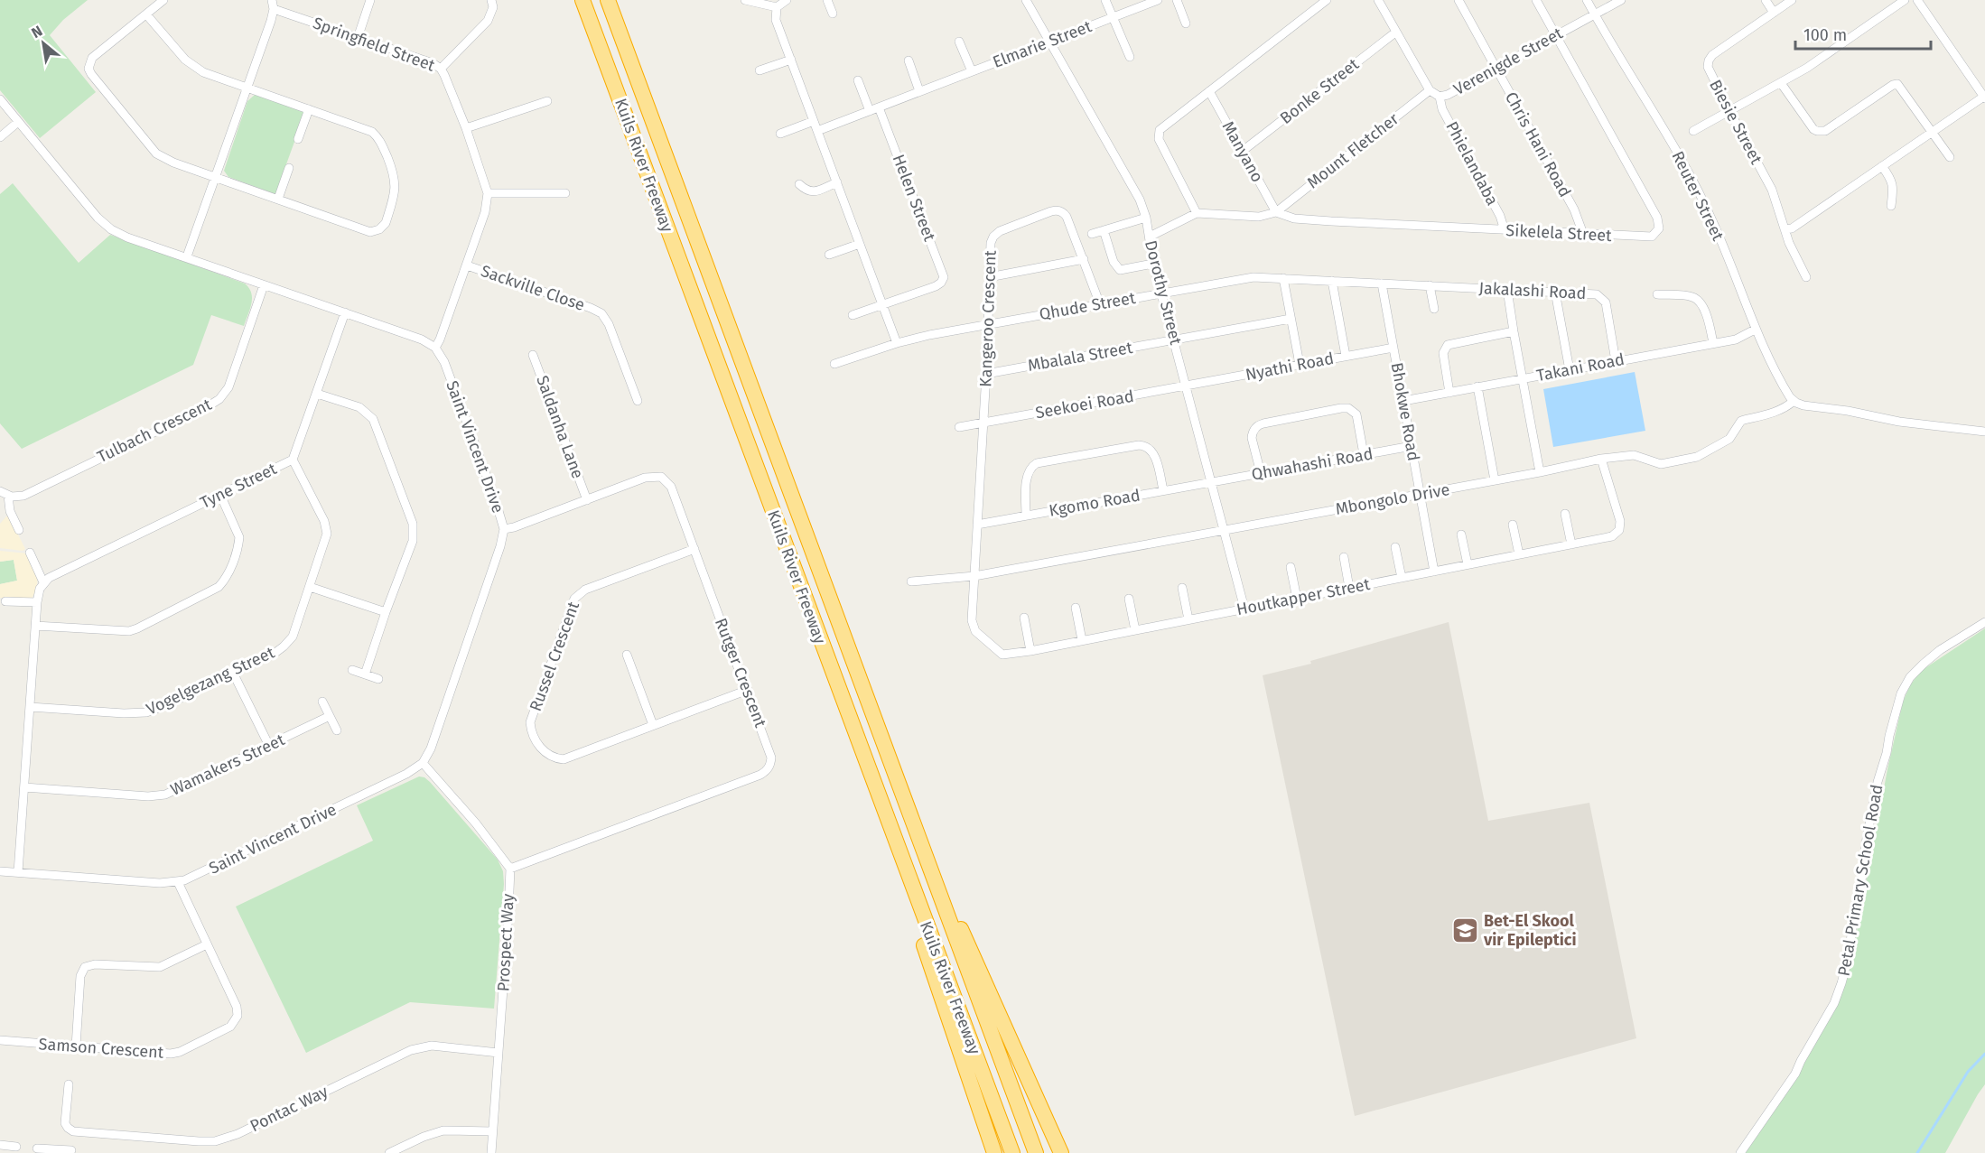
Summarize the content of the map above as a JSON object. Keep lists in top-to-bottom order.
{
  "streets": {
    "highway": ["Kuils River Freeway"],
    "street": [
      "Springfield Street",
      "Elmarie Street",
      "Verenigde Street",
      "Bonke Street",
      "Biesie Street",
      "Chris Hani Road",
      "Mount Fletcher",
      "Manyano",
      "Phielandaba",
      "Reuter Street",
      "Helen Street",
      "Sikelela Street",
      "Sackville Close",
      "Jakalashi Road",
      "Dorothy Street",
      "Qhude Street",
      "Kangeroo Crescent",
      "Mbalala Street",
      "Nyathi Road",
      "Takani Road",
      "Seekoei Road",
      "Bhokwe Road",
      "Saldanha Lane",
      "Tulbach Crescent",
      "Saint Vincent Drive",
      "Qhwahashi Road",
      "Tyne Street",
      "Mbongolo Drive",
      "Kgomo Road",
      "Houtkapper Street",
      "Russel Crescent",
      "Rutger Crescent",
      "Vogelgezang Street",
      "Wamakers Street",
      "Petal Primary School Road",
      "Prospect Way",
      "Samson Crescent",
      "Pontac Way"
    ]
  },
  "crossings": [
    ["Springfield Street", "Sackville Close"],
    ["Springfield Street", "Saint Vincent Drive"],
    ["Elmarie Street", "Helen Street"],
    ["Elmarie Street", "Dorothy Street"],
    ["Verenigde Street", "Bonke Street"],
    ["Verenigde Street", "Chris Hani Road"],
    ["Verenigde Street", "Mount Fletcher"],
    ["Verenigde Street", "Phielandaba"],
    ["Verenigde Street", "Reuter Street"],
    ["Verenigde Street", "Sikelela Street"],
    ["Bonke Street", "Manyano"],
    ["Chris Hani Road", "Sikelela Street"],
    ["Mount Fletcher", "Manyano"],
    ["Mount Fletcher", "Sikelela Street"],
    ["Manyano", "Sikelela Street"],
    ["Phielandaba", "Sikelela Street"],
    ["Reuter Street", "Takani Road"],
    ["Reuter Street", "Mbongolo Drive"],
    ["Sikelela Street", "Dorothy Street"],
    ["Jakalashi Road", "Qhude Street"],
    ["Jakalashi Road", "Takani Road"],
    ["Jakalashi Road", "Bhokwe Road"],
    ["Dorothy Street", "Qhude Street"],
    ["Dorothy Street", "Mbalala Street"],
    ["Dorothy Street", "Nyathi Road"],
    ["Dorothy Street", "Seekoei Road"],
    ["Dorothy Street", "Qhwahashi Road"],
    ["Dorothy Street", "Mbongolo Drive"],
    ["Dorothy Street", "Kgomo Road"],
    ["Dorothy Street", "Houtkapper Street"],
    ["Qhude Street", "Kangeroo Crescent"],
    ["Qhude Street", "Bhokwe Road"],
    ["Kangeroo Crescent", "Mbalala Street"],
    ["Kangeroo Crescent", "Seekoei Road"],
    ["Kangeroo Crescent", "Mbongolo Drive"],
    ["Kangeroo Crescent", "Kgomo Road"],
    ["Kangeroo Crescent", "Houtkapper Street"],
    ["Nyathi Road", "Seekoei Road"],
    ["Nyathi Road", "Bhokwe Road"],
    ["Takani Road", "Bhokwe Road"],
    ["Bhokwe Road", "Qhwahashi Road"],
    ["Bhokwe Road", "Mbongolo Drive"],
    ["Bhokwe Road", "Houtkapper Street"],
    ["Saldanha Lane", "Rutger Crescent"],
    ["Saint Vincent Drive", "Rutger Crescent"],
    ["Saint Vincent Drive", "Samson Crescent"],
    ["Qhwahashi Road", "Kgomo Road"],
    ["Tyne Street", "Vogelgezang Street"],
    ["Mbongolo Drive", "Houtkapper Street"],
    ["Russel Crescent", "Rutger Crescent"],
    ["Rutger Crescent", "Prospect Way"],
    ["Prospect Way", "Pontac Way"]
  ],
  "places": {
    "school or university": ["Bet-El Skool vir Epileptici"]
  },
  "scale_bar": "100 m",
  "north": "top left"
}
